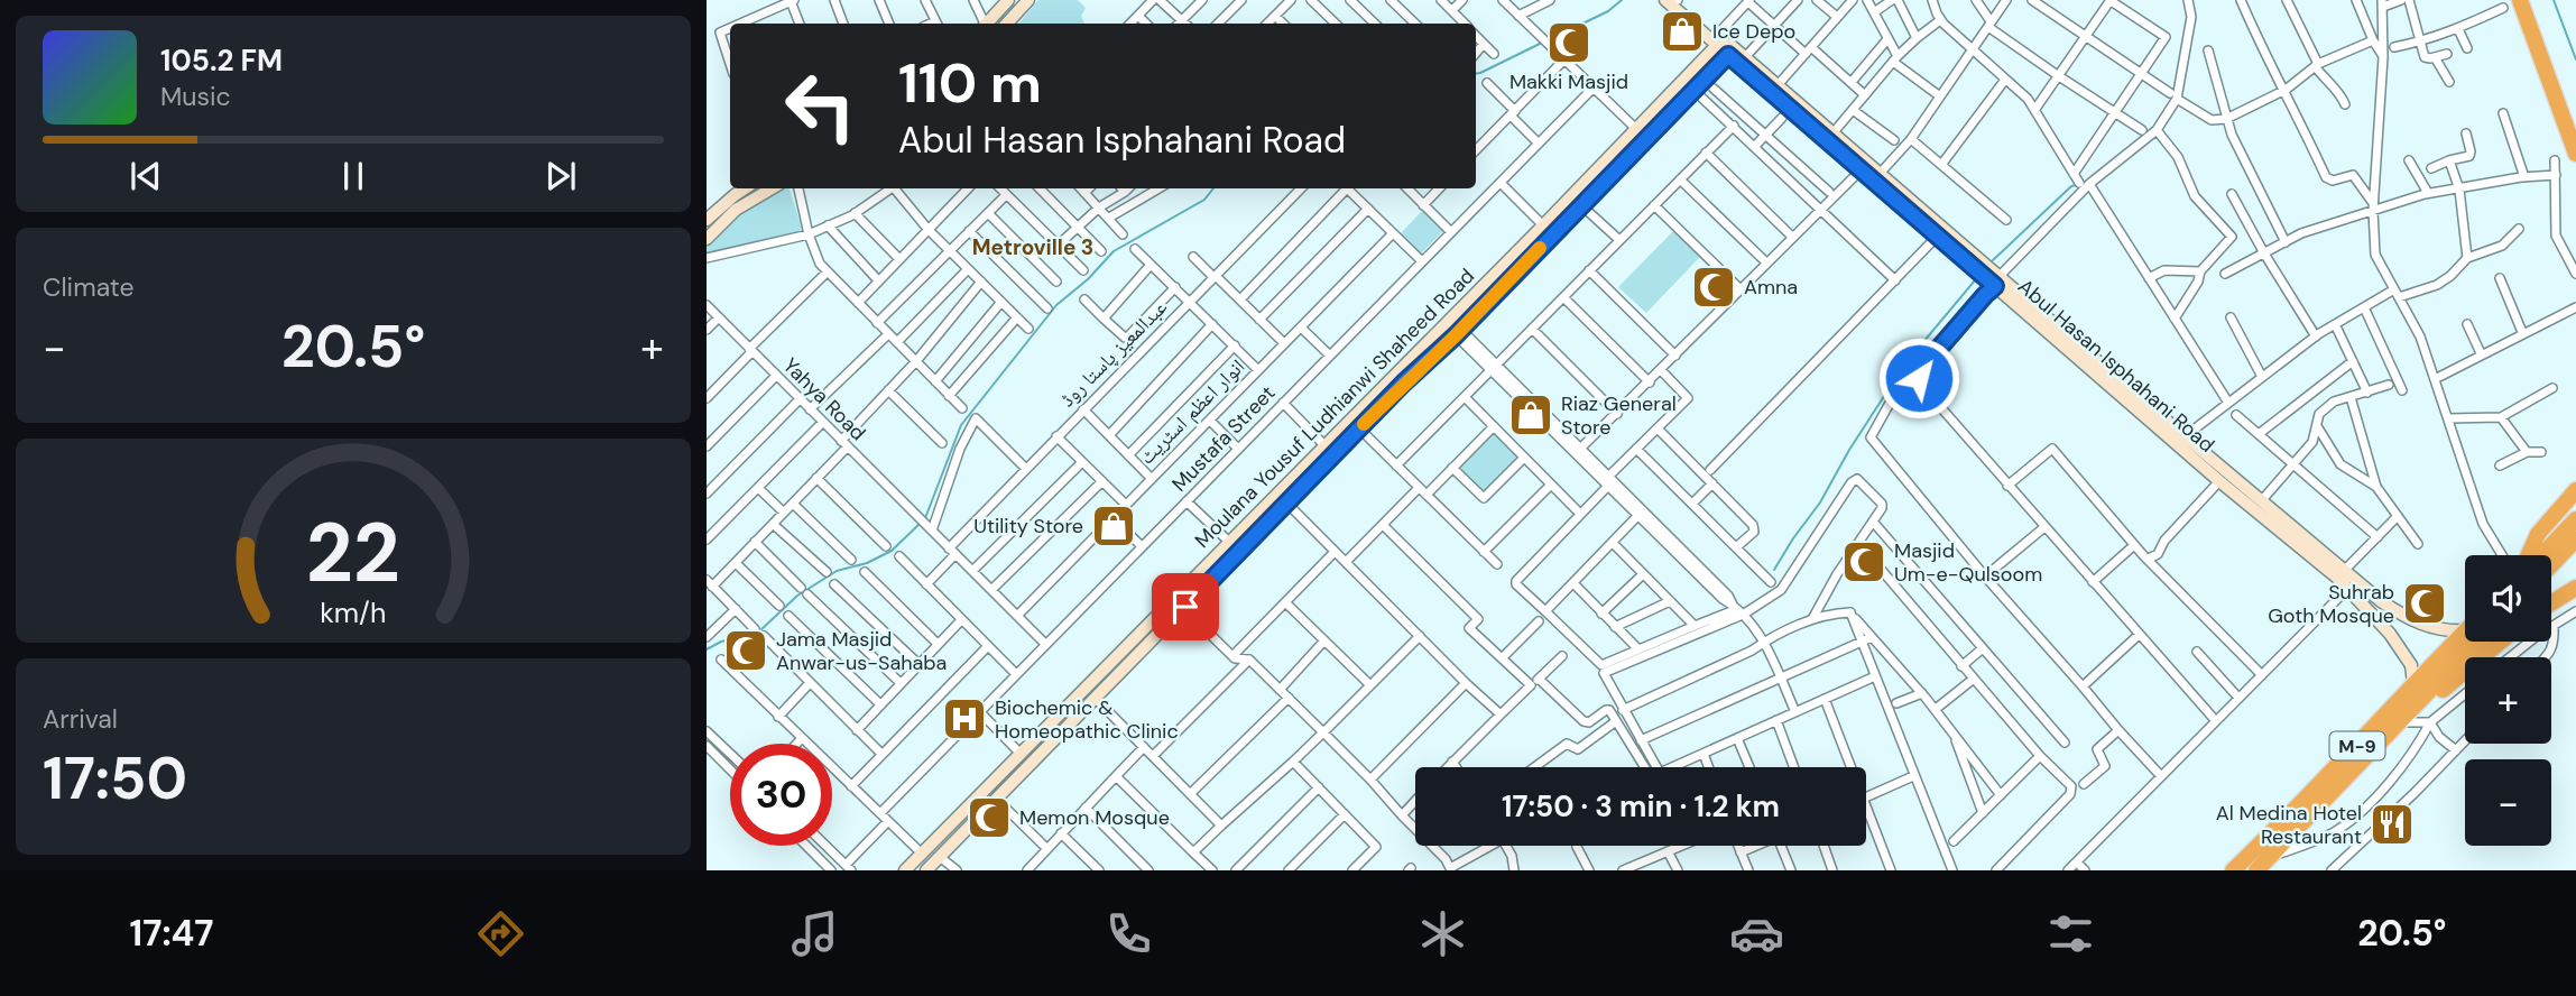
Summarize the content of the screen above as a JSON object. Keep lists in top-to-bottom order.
{
  "streets": {
    "highway": ["M-9"],
    "street": [
      "عبدالمعیز پاستا روڈ",
      "Abul Hasan Isphahani Road",
      "Yahya Road",
      "Moulana Yousuf Ludhianwi Shaheed Road",
      "انوار اعظم اسٹریٹ",
      "Mustafa Street"
    ]
  },
  "crossings": [
    ["عبدالمعیز پاستا روڈ", "Yahya Road"],
    ["Abul Hasan Isphahani Road", "Moulana Yousuf Ludhianwi Shaheed Road"],
    ["Abul Hasan Isphahani Road", "M-9"],
    ["Yahya Road", "انوار اعظم اسٹریٹ"],
    ["Yahya Road", "Mustafa Street"]
  ],
  "districts": ["Metroville 3"],
  "places": {
    "shop": ["Ice Depo", "Riaz General Store", "Utility Store"],
    "mosque": [
      "Makki Masjid",
      "Amna",
      "Masjid Um-e-Qulsoom",
      "Suhrab Goth Mosque",
      "Jama Masjid Anwar-us-Sahaba",
      "Memon Mosque"
    ],
    "hospital": ["Biochemic & Homeopathic Clinic"],
    "restaurant": ["Al Medina Hotel Restaurant"]
  },
  "page": {
    "turn": ["110 m", "Abul Hasan Isphahani Road"],
    "song": ["105.2 FM", "Music"],
    "tile": [
      "Climate",
      ["Arrival", "17:50"]
    ],
    "heat": ["−", "20.5°", "+"],
    "map_buttons": ["+", "−"],
    "limit": "30",
    "trip": "17:50 · 3 min · 1.2 km",
    "tabs": ["17:47", "20.5°"],
    "gauge": ["22", "km/h"]
  }
}
